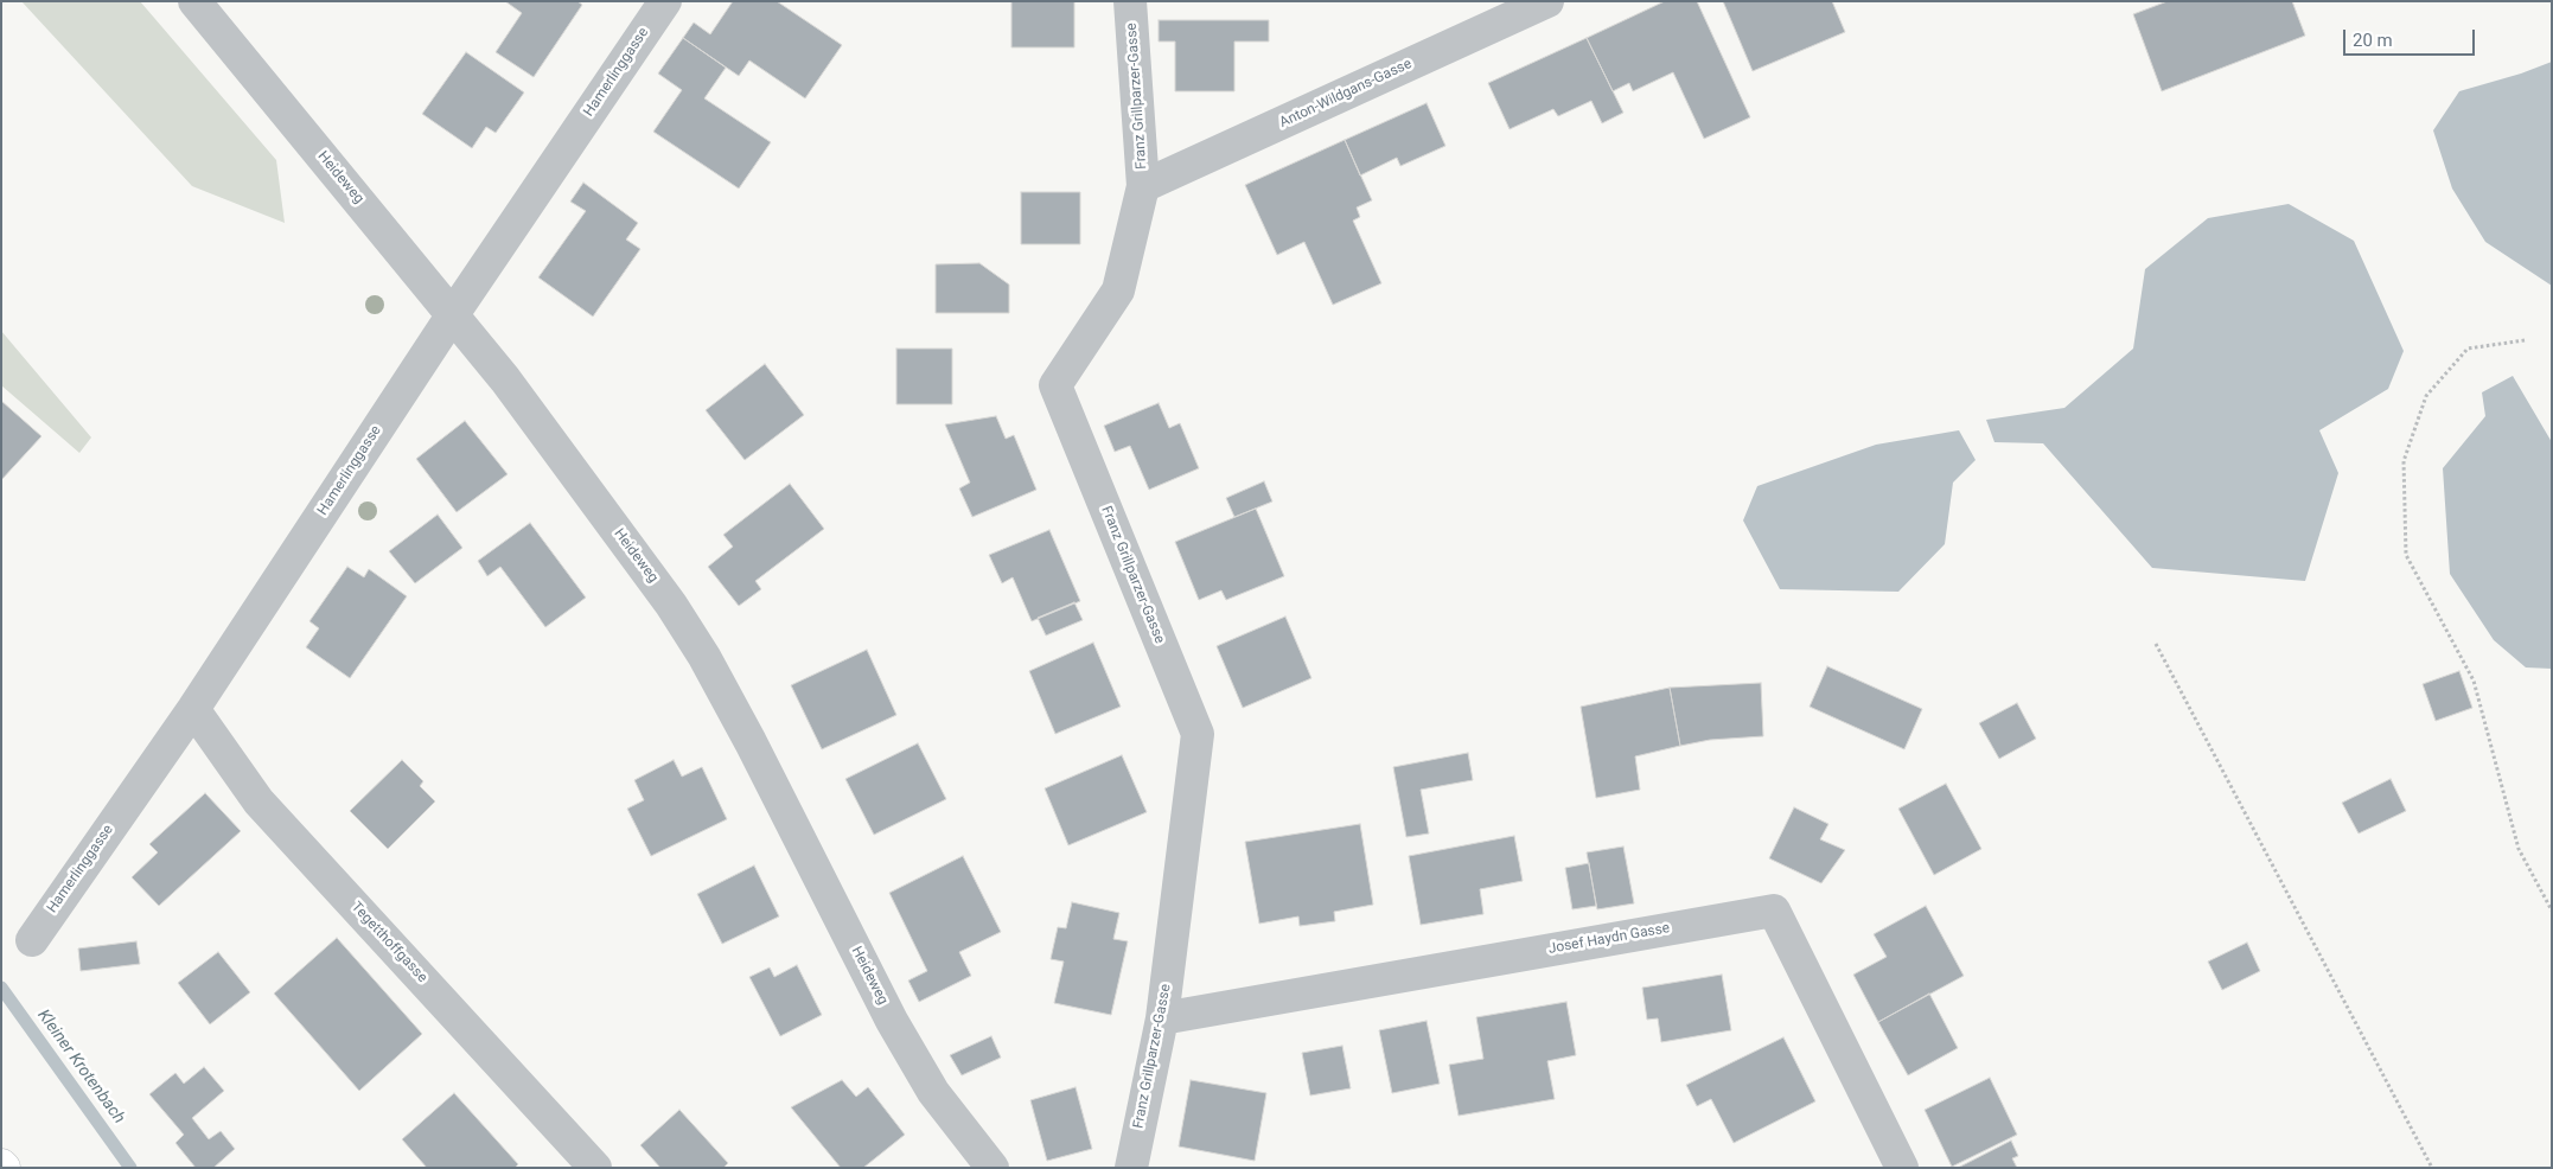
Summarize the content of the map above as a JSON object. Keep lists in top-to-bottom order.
{
  "streets": {
    "street": [
      "Hamerlinggasse",
      "Anton-Wildgans-Gasse",
      "Franz Grillparzer-Gasse",
      "Heideweg",
      "Josef Haydn Gasse",
      "Tegetthoffgasse"
    ]
  },
  "crossings": [
    ["Hamerlinggasse", "Heideweg"],
    ["Hamerlinggasse", "Tegetthoffgasse"],
    ["Anton-Wildgans-Gasse", "Franz Grillparzer-Gasse"],
    ["Franz Grillparzer-Gasse", "Josef Haydn Gasse"]
  ],
  "water": ["Kleiner Krotenbach"],
  "scale_bar": "20 m"
}
